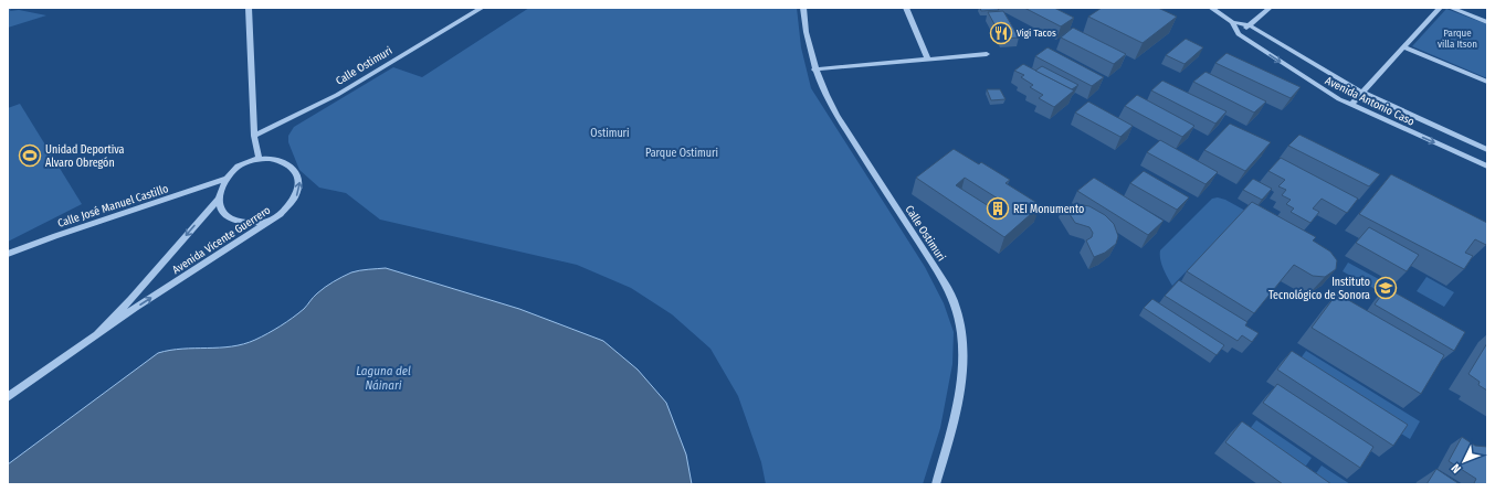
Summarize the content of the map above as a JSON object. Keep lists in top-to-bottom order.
{
  "streets": {
    "street": [
      "Calle Ostimuri",
      "Avenida Antonio Caso",
      "Calle José Manuel Castillo",
      "Avenida Vicente Guerrero"
    ]
  },
  "crossings": [
    ["Calle José Manuel Castillo", "Avenida Vicente Guerrero"]
  ],
  "water": ["Laguna del Náinari"],
  "parks": ["Parque villa Itson", "Ostimuri", "Parque Ostimuri"],
  "places": {
    "restaurant": ["Vigi Tacos"],
    "sports": ["Unidad Deportiva Alvaro Obregón"],
    "building": ["REI Monumento"],
    "school or university": ["Instituto Tecnológico de Sonora"]
  },
  "north": "bottom left"
}
